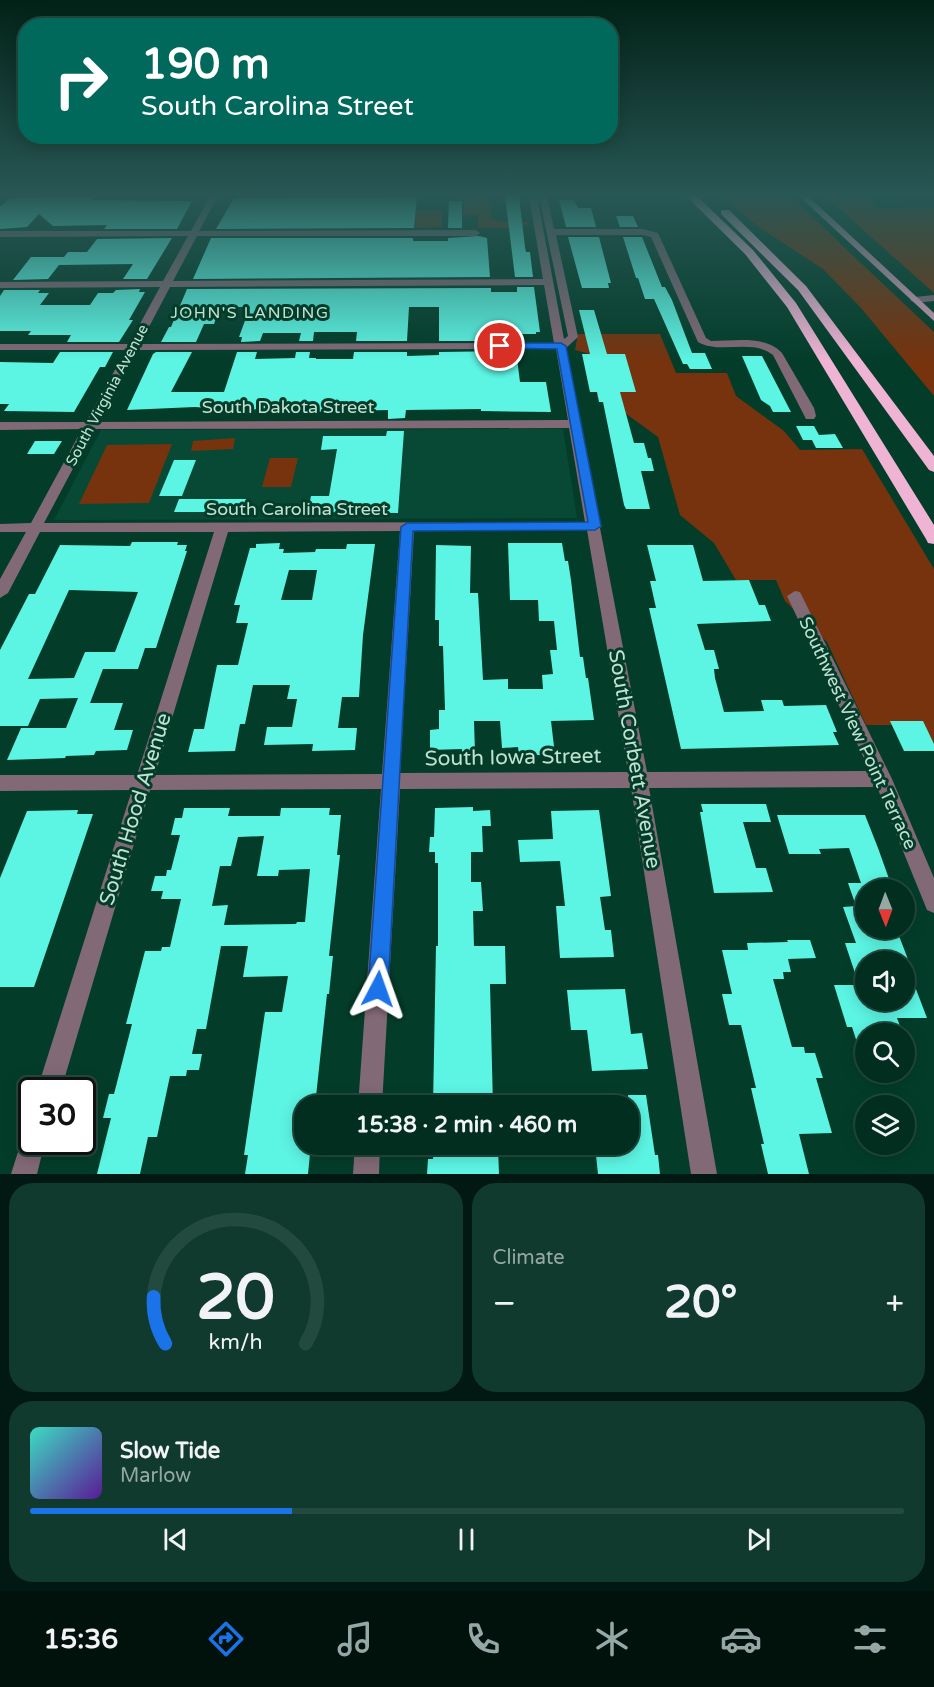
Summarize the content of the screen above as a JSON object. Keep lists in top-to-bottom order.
{
  "streets": {
    "street": [
      "South Virginia Avenue",
      "South Dakota Street",
      "South Carolina Street",
      "Southwest View Point Terrace",
      "South Iowa Street",
      "South Corbett Avenue",
      "South Hood Avenue"
    ]
  },
  "crossings": [
    ["South Virginia Avenue", "South Dakota Street"],
    ["South Virginia Avenue", "South Carolina Street"],
    ["South Dakota Street", "South Corbett Avenue"],
    ["South Carolina Street", "South Corbett Avenue"],
    ["South Carolina Street", "South Hood Avenue"],
    ["Southwest View Point Terrace", "South Iowa Street"],
    ["South Iowa Street", "South Corbett Avenue"],
    ["South Iowa Street", "South Hood Avenue"]
  ],
  "districts": ["JOHN'S LANDING"],
  "north": "bottom",
  "page": {
    "turn": ["190 m", "South Carolina Street"],
    "limit": "30",
    "trip": "15:38 · 2 min · 460 m",
    "tile": "Climate",
    "heat": ["−", "20°", "+"],
    "song": ["Slow Tide", "Marlow"],
    "tabs": "15:36",
    "gauge": ["20", "km/h"]
  }
}
